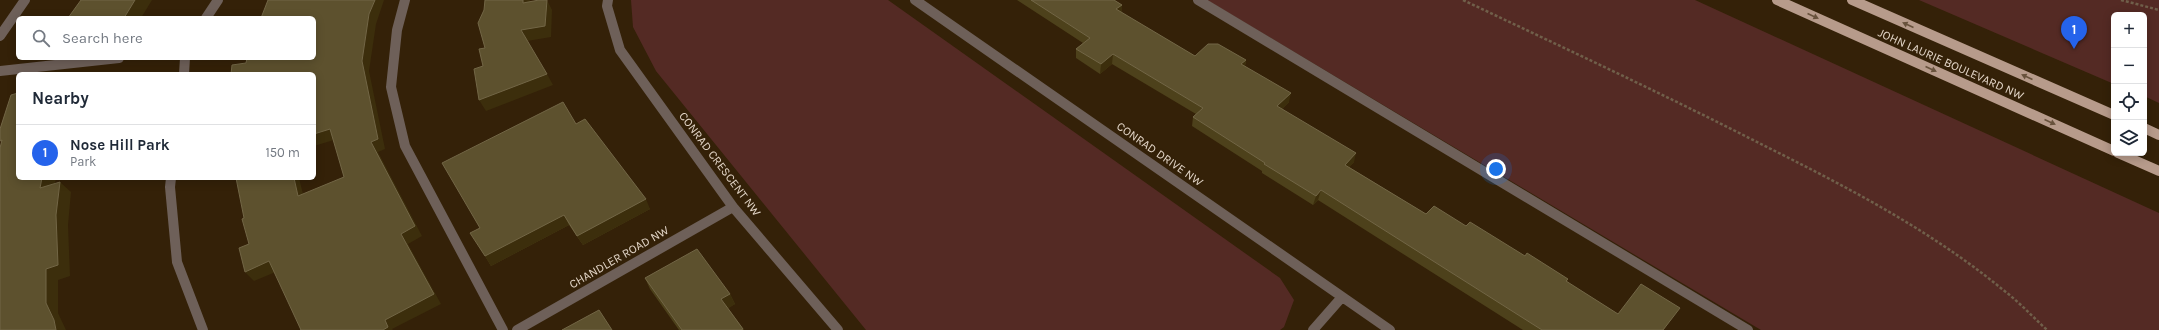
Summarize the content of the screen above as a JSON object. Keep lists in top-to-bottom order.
{
  "streets": {
    "main road": ["JOHN LAURIE BOULEVARD NW"],
    "street": ["CONRAD DRIVE NW", "CONRAD CRESCENT NW", "CHANDLER ROAD NW"]
  },
  "crossings": [
    ["CONRAD CRESCENT NW", "CHANDLER ROAD NW"]
  ],
  "page": {
    "map_buttons": ["+", "−"],
    "pins": "1",
    "search": "Search here",
    "heading": "Nearby",
    "list": [
      {
        "mark": "1",
        "name": "Nose Hill Park",
        "note": "Park",
        "value": "150 m"
      }
    ]
  }
}
